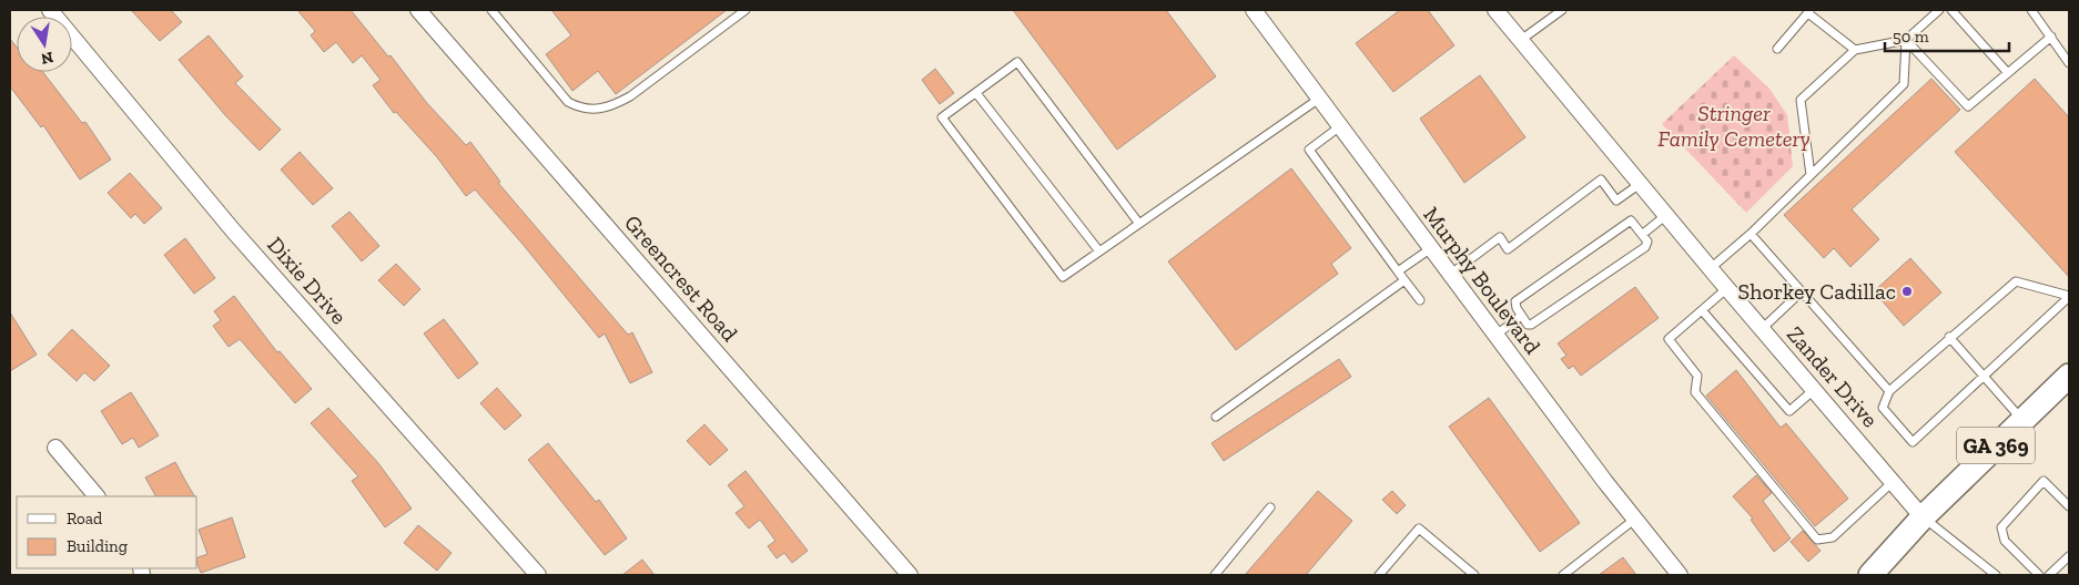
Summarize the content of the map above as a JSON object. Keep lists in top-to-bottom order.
{
  "streets": {
    "main road": ["GA 369"],
    "street": [
      "Greencrest Road",
      "Dixie Drive",
      "Murphy Boulevard",
      "Zander Drive"
    ]
  },
  "crossings": [
    ["Zander Drive", "GA 369"]
  ],
  "parks": ["Stringer Family Cemetery"],
  "places": ["Shorkey Cadillac"],
  "legend": ["Road", "Building"],
  "scale_bar": "50 m",
  "north": "bottom"
}
